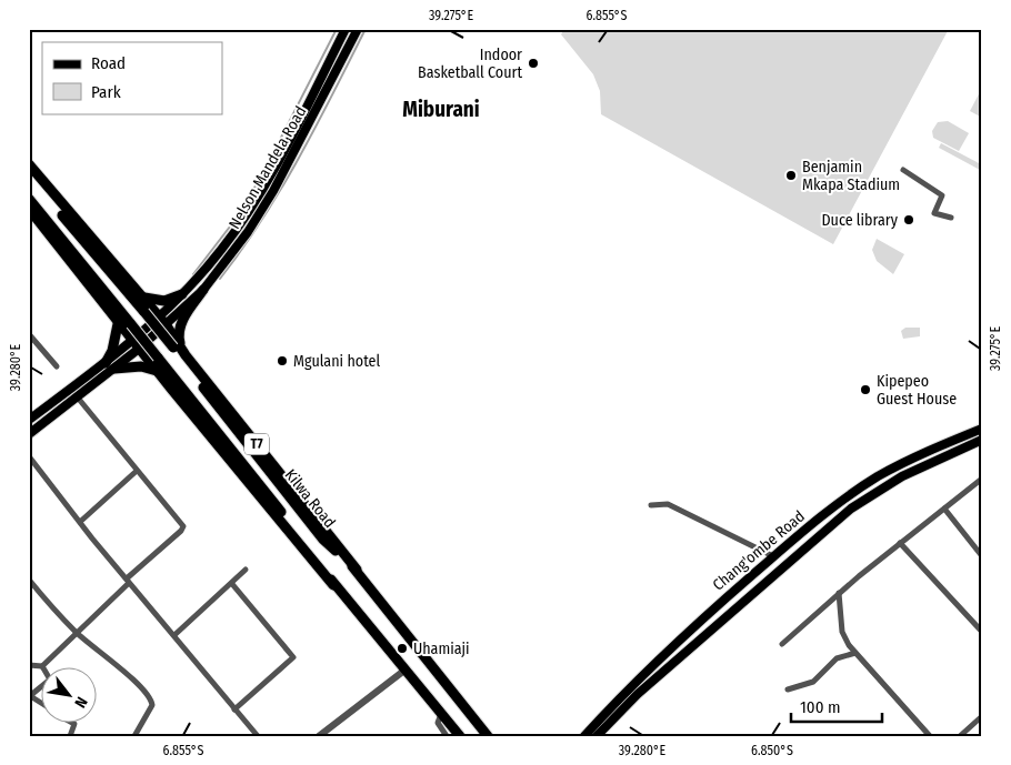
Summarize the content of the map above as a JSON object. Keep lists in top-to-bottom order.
{
  "streets": {
    "highway": ["T7", "Kilwa Road"],
    "main road": ["Nelson Mandela Road", "Chang'ombe Road"]
  },
  "crossings": [
    ["Nelson Mandela Road", "T7"],
    ["T7", "Kilwa Road"]
  ],
  "districts": ["Miburani"],
  "places": [
    "Indoor Basketball Court",
    "Benjamin Mkapa Stadium",
    "Duce library",
    "Mgulani hotel",
    "Kipepeo Guest House",
    "Uhamiaji"
  ],
  "legend": ["Road", "Park"],
  "scale_bar": "100 m",
  "north": "bottom right",
  "coordinates": [
    "39.275°E",
    "6.855°S",
    "39.280°E",
    "6.850°S"
  ]
}
